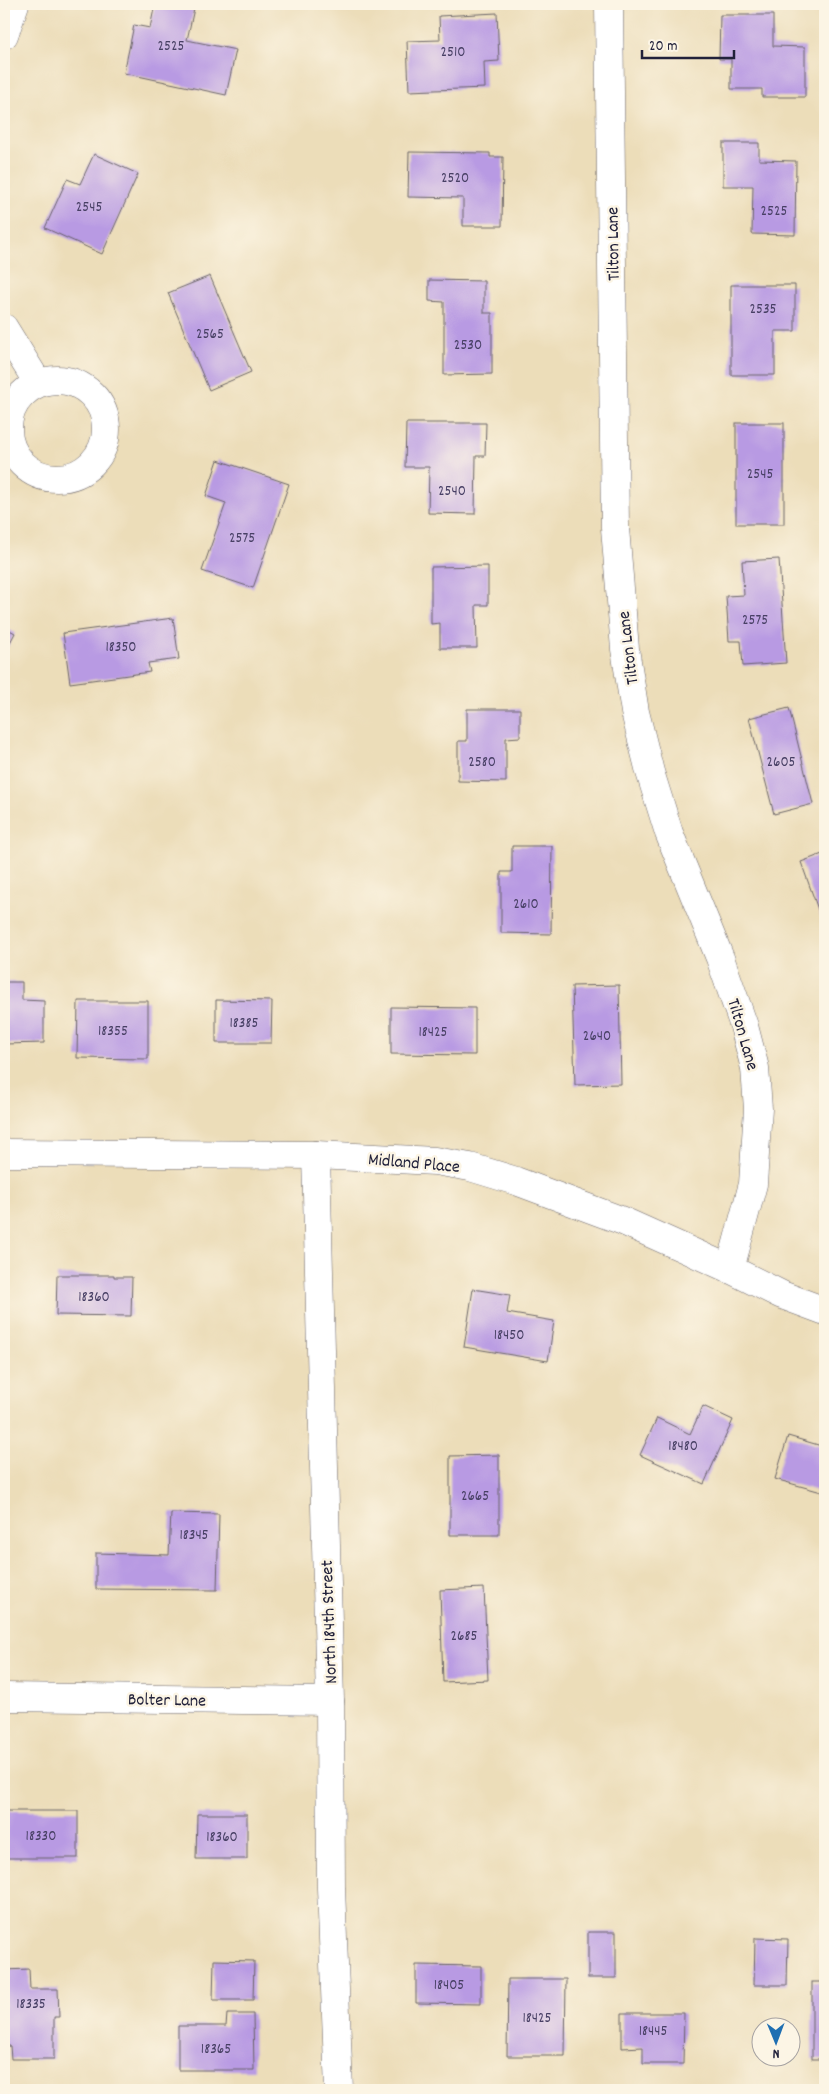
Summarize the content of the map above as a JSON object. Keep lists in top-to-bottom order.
{
  "streets": {
    "street": [
      "Tilton Lane",
      "Midland Place",
      "North 184th Street",
      "Bolter Lane"
    ]
  },
  "crossings": [
    ["Tilton Lane", "Midland Place"],
    ["Midland Place", "North 184th Street"],
    ["North 184th Street", "Bolter Lane"]
  ],
  "house_numbers": [
    "2525",
    "2510",
    "2520",
    "2545",
    "2525",
    "2535",
    "2565",
    "2530",
    "2545",
    "2540",
    "2575",
    "2575",
    "18350",
    "2580",
    "2605",
    "2610",
    "18385",
    "18355",
    "18425",
    "2640",
    "18360",
    "18450",
    "18480",
    "2665",
    "18345",
    "2685",
    "18330",
    "18360",
    "18405",
    "18335",
    "18425",
    "18445",
    "18365"
  ],
  "scale_bar": "20 m",
  "north": "bottom"
}
